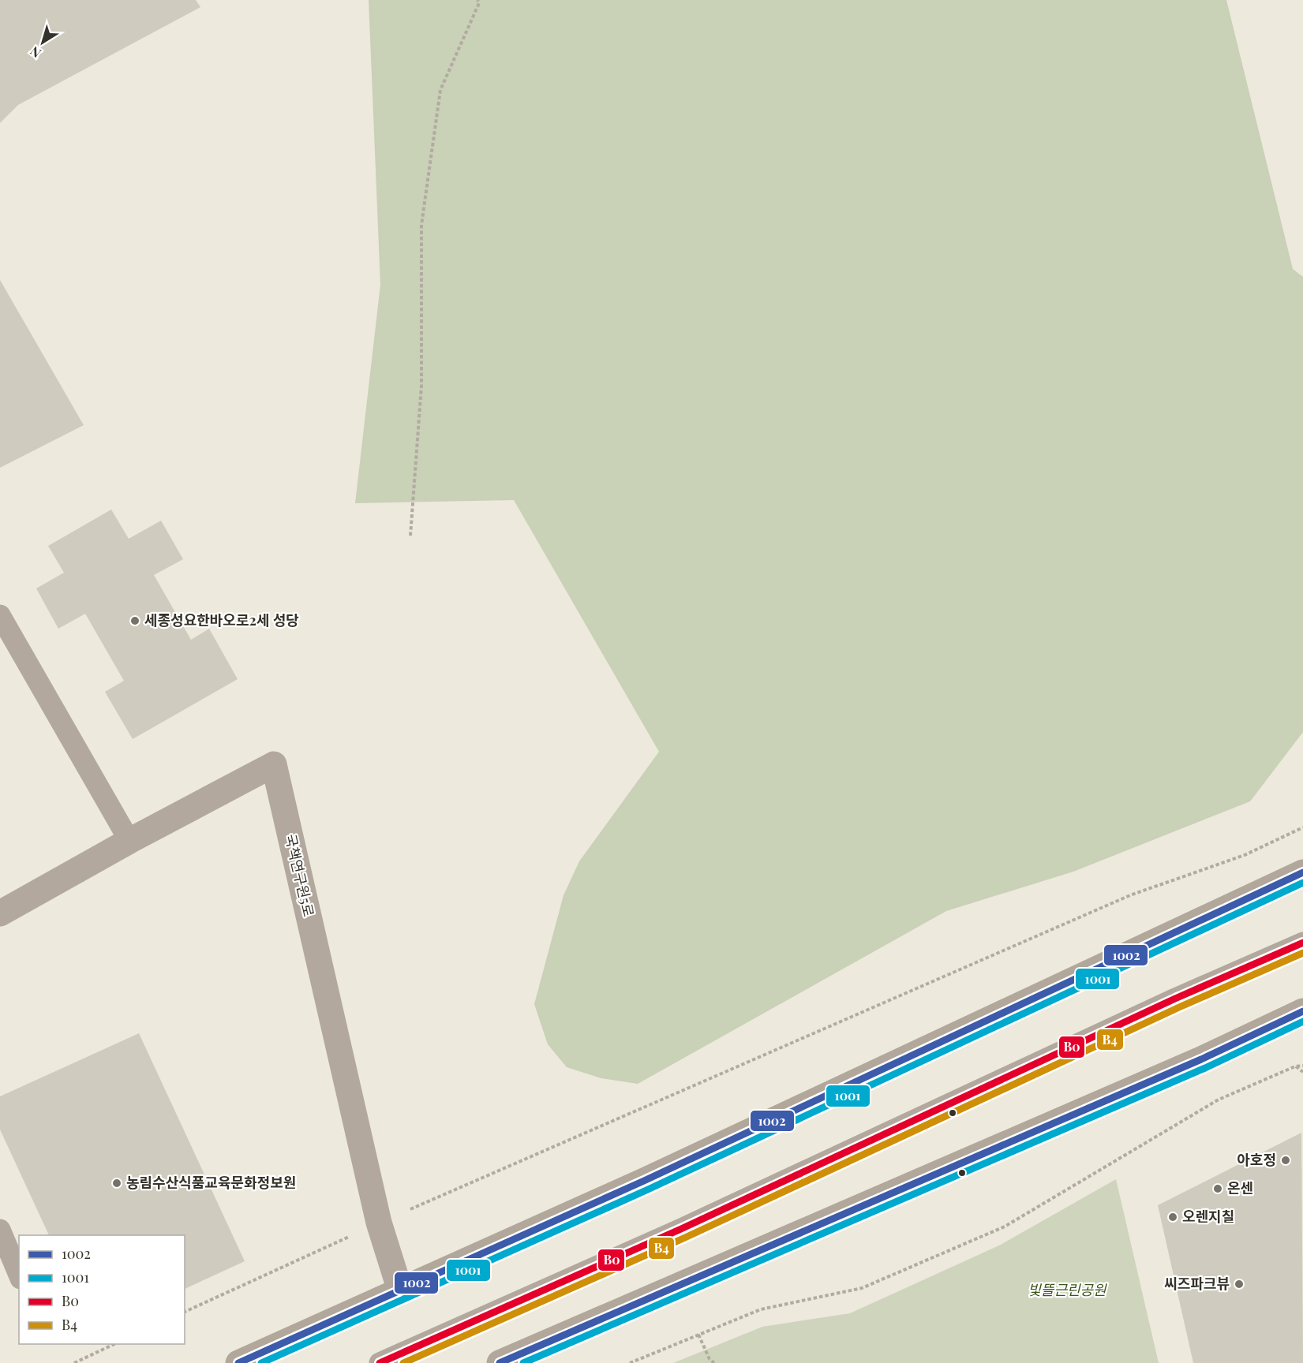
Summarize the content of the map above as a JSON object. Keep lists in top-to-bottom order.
{
  "streets": {
    "street": ["국책연구원5로"]
  },
  "parks": ["빛뜰근린공원"],
  "places": [
    "세종성요한바오로2세 성당",
    "아호정",
    "농림수산식품교육문화정보원",
    "온센",
    "오렌지칠",
    "씨즈파크뷰"
  ],
  "lines": [
    "transit line 1002",
    "transit line 1001",
    "transit line B0",
    "transit line B4"
  ],
  "legend": [
    "1002",
    "1001",
    "B0",
    "B4"
  ],
  "north": "bottom left"
}
